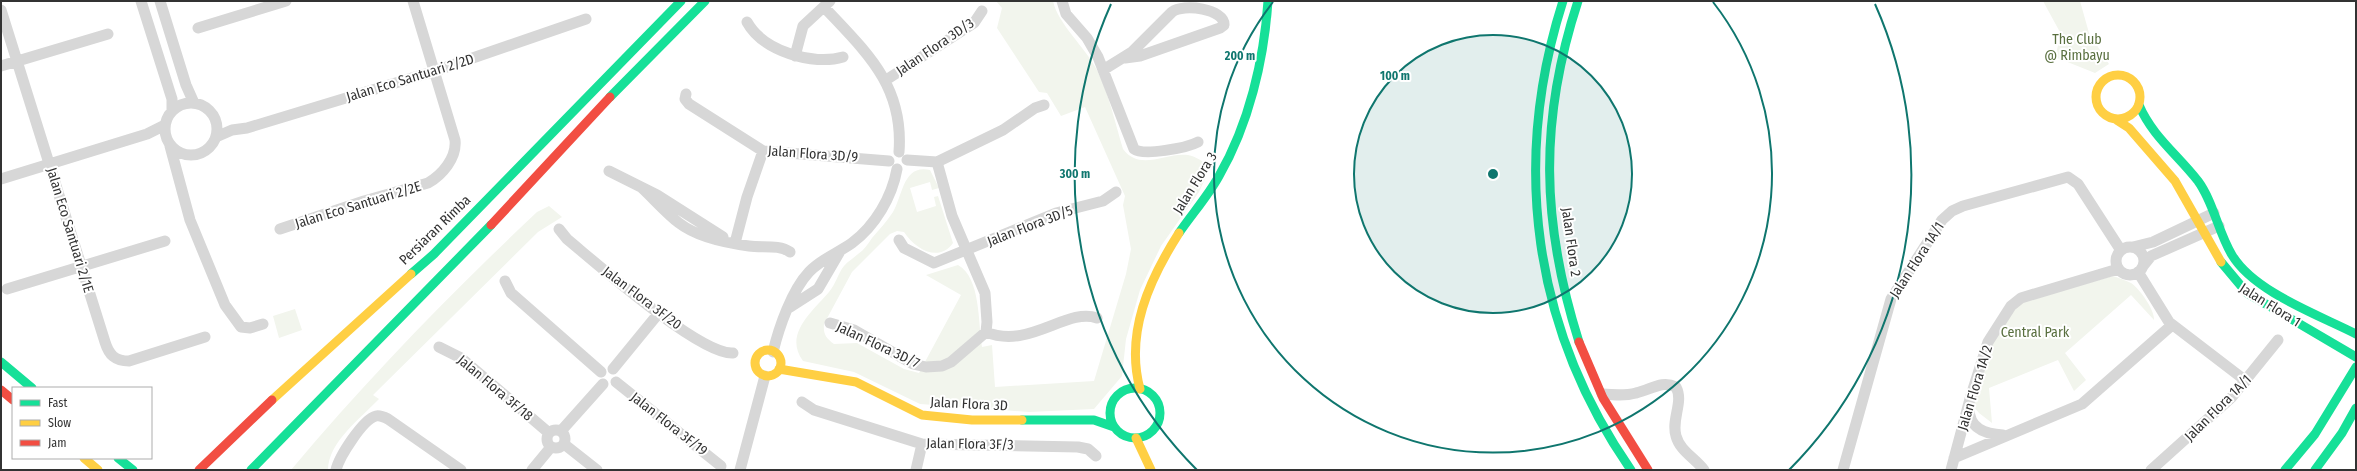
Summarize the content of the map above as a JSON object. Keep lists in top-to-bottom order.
{
  "streets": {
    "street": [
      "Jalan Flora 3D/3",
      "Jalan Eco Santuari 2/2D",
      "Jalan Flora 3D/9",
      "Jalan Flora 3",
      "Jalan Eco Santuari 2/2E",
      "Jalan Flora 3D/5",
      "Jalan Eco Santuari 2/1E",
      "Persiaran Rimba",
      "Jalan Flora 2",
      "Jalan Flora 1A/1",
      "Jalan Flora 3F/20",
      "Jalan Flora 1",
      "Jalan Flora 3D/7",
      "Jalan Flora 3F/18",
      "Jalan Flora 1A/2",
      "Jalan Flora 3D",
      "Jalan Flora 3F/19",
      "Jalan Flora 3F/3"
    ]
  },
  "crossings": [
    ["Jalan Eco Santuari 2/2D", "Jalan Eco Santuari 2/2E"],
    ["Jalan Flora 3", "Jalan Flora 3D"],
    ["Jalan Flora 1A/1", "Jalan Flora 1A/2"]
  ],
  "parks": ["The Club @ Rimbayu", "Central Park"],
  "legend": ["Fast", "Slow", "Jam"],
  "rings": ["200 m", "100 m", "300 m"]
}
